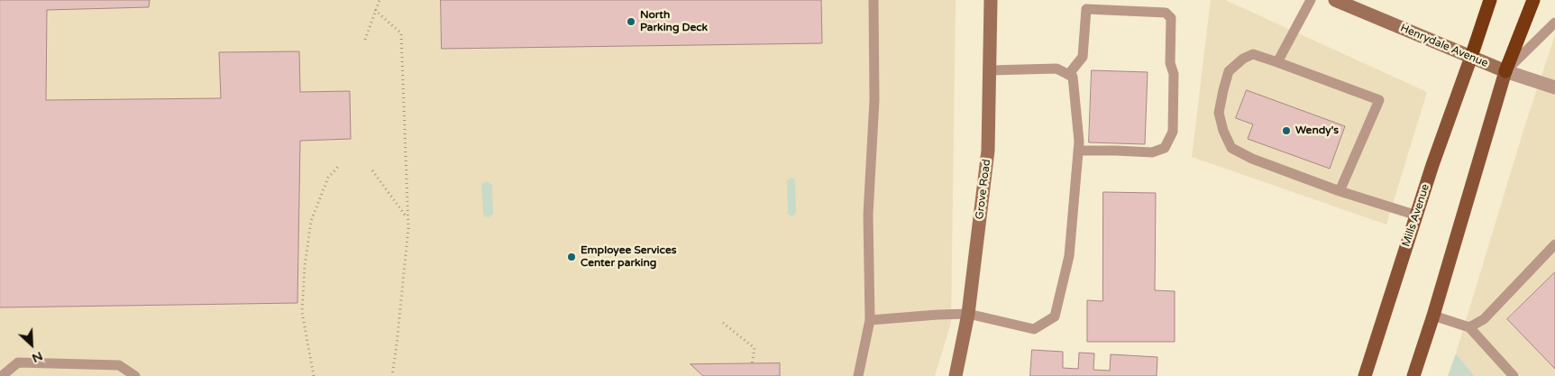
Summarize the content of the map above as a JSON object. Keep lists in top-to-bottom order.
{
  "streets": {
    "main road": ["Henrydale Avenue", "Grove Road", "Mills Avenue"]
  },
  "crossings": [
    ["Henrydale Avenue", "Mills Avenue"]
  ],
  "places": ["North Parking Deck", "Wendy's", "Employee Services Center parking"],
  "north": "bottom right"
}
